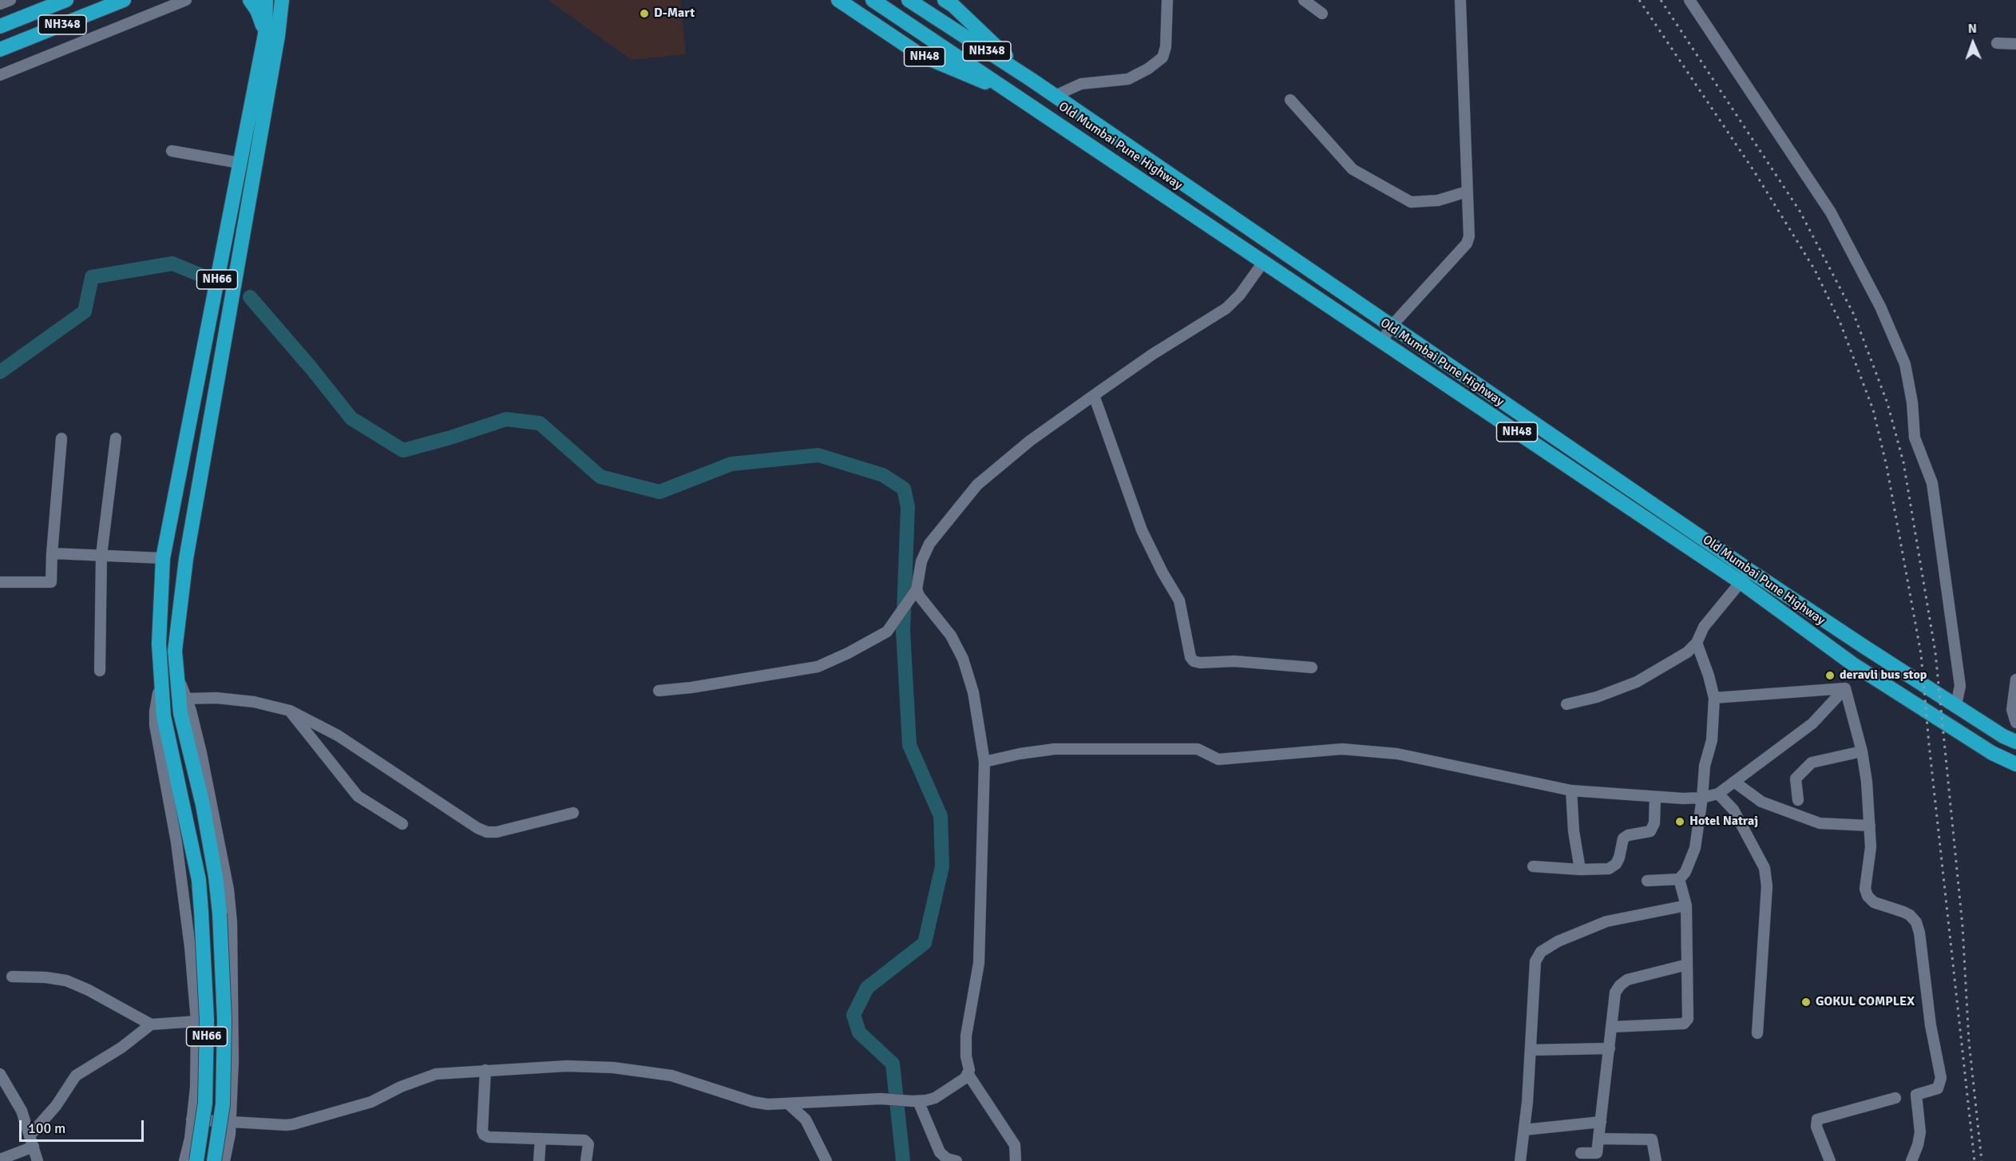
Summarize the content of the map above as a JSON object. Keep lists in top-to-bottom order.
{
  "streets": {
    "highway": [
      "NH348",
      "NH48",
      "Old Mumbai Pune Highway",
      "NH66"
    ]
  },
  "crossings": [
    ["NH348", "NH48"],
    ["NH348", "Old Mumbai Pune Highway"],
    ["NH48", "Old Mumbai Pune Highway"]
  ],
  "places": [
    "D-Mart",
    "deravli bus stop",
    "Hotel Natraj",
    "GOKUL COMPLEX"
  ],
  "scale_bar": "100 m",
  "north": "top"
}
